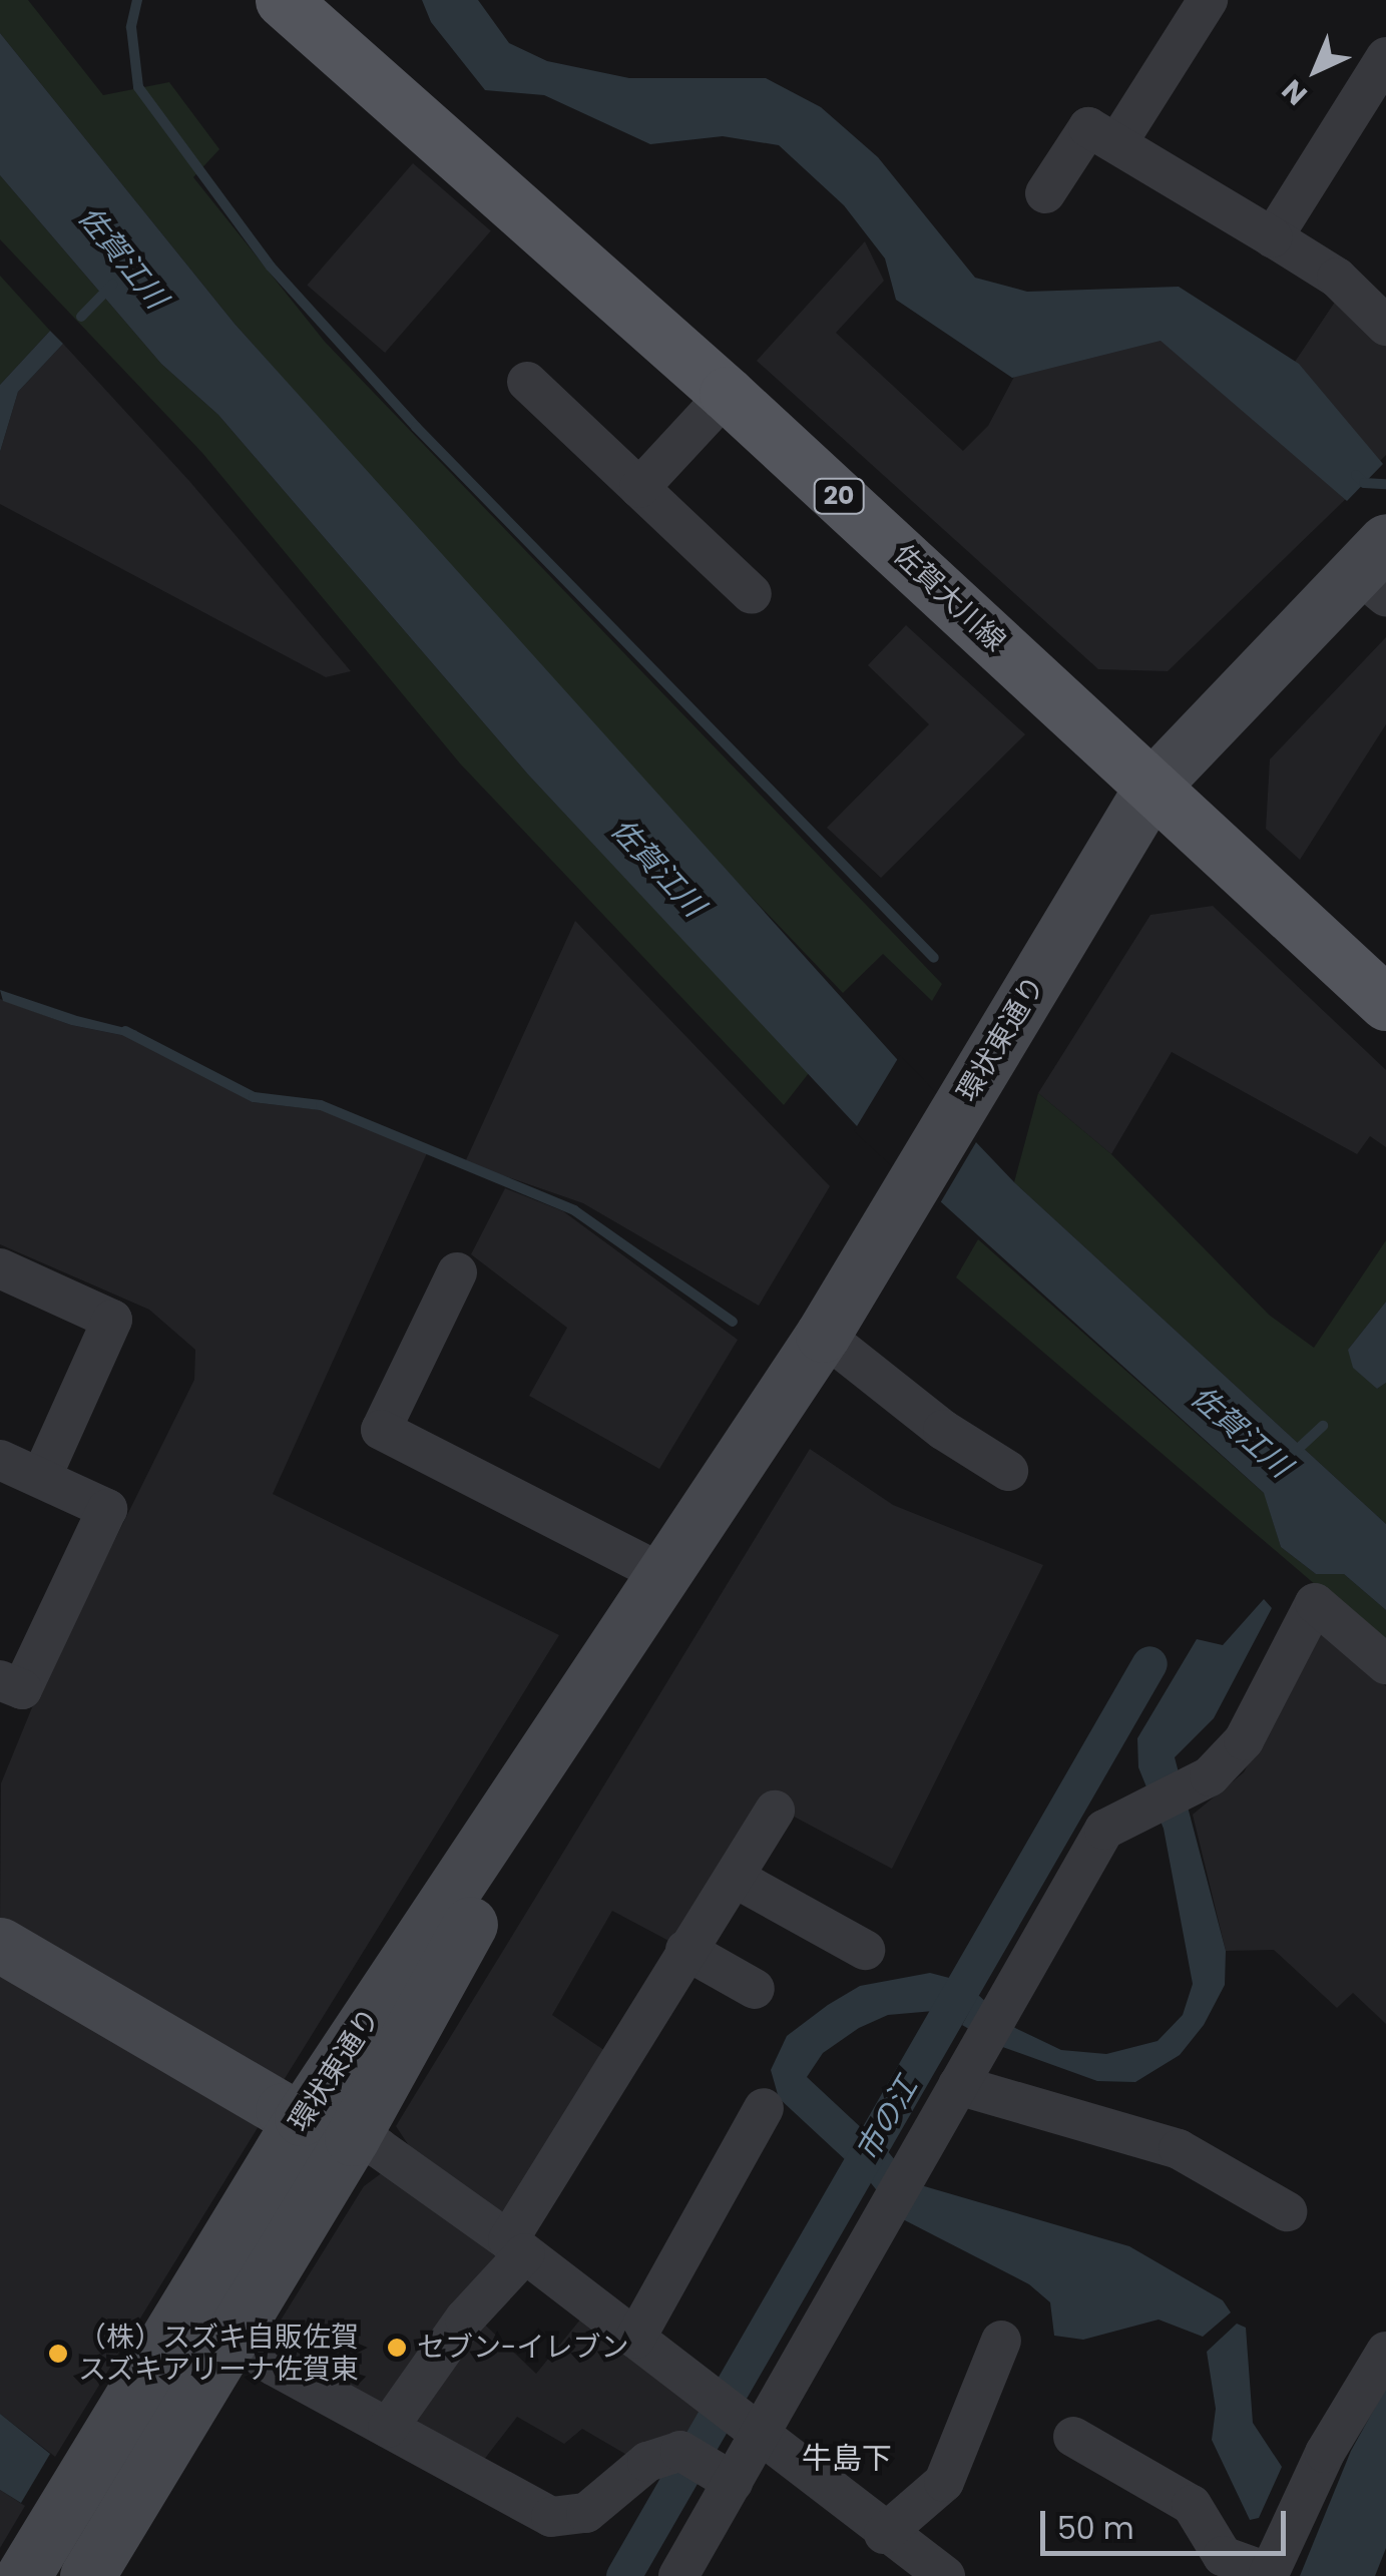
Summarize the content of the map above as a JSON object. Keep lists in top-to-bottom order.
{
  "streets": {
    "main road": ["20", "佐賀大川線", "環状東通り"]
  },
  "crossings": [
    ["佐賀大川線", "環状東通り"]
  ],
  "districts": ["牛島下"],
  "water": ["佐賀江川", "市の江"],
  "places": ["セブン-イレブン", "（株）スズキ自販佐賀 スズキアリーナ佐賀東"],
  "scale_bar": "50 m",
  "north": "bottom left"
}
